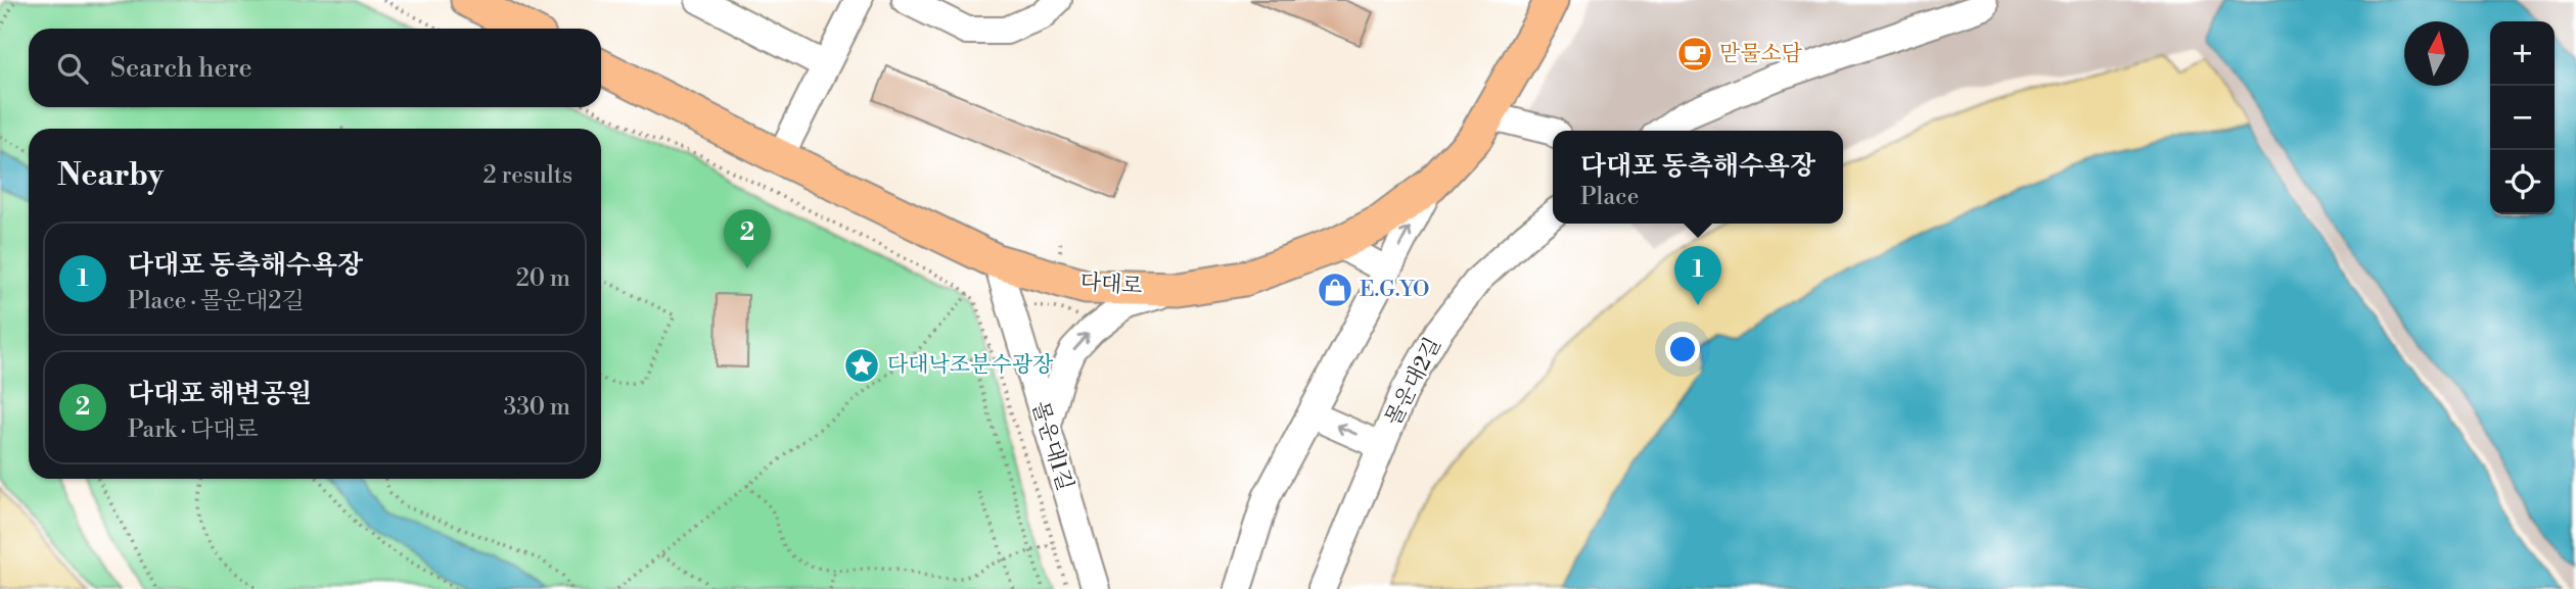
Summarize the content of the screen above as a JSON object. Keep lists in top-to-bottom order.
{
  "streets": {
    "main road": ["다대로"],
    "street": ["몰운대2길", "몰운대1길"]
  },
  "crossings": [
    ["다대로", "몰운대1길"]
  ],
  "places": {
    "cafe": ["맏물소담"],
    "shop": ["E.G.YO"],
    "place": ["다대낙조분수광장"]
  },
  "north": "top",
  "page": {
    "map_buttons": ["+", "−"],
    "search": "Search here",
    "heading": ["Nearby", "2 results"],
    "popup": ["다대포 동측해수욕장", "Place"],
    "pins": ["2", "1"],
    "list": [
      {
        "mark": "1",
        "name": "다대포 동측해수욕장",
        "note": "Place · 몰운대2길",
        "value": "20 m"
      },
      {
        "mark": "2",
        "name": "다대포 해변공원",
        "note": "Park · 다대로",
        "value": "330 m"
      }
    ]
  }
}
